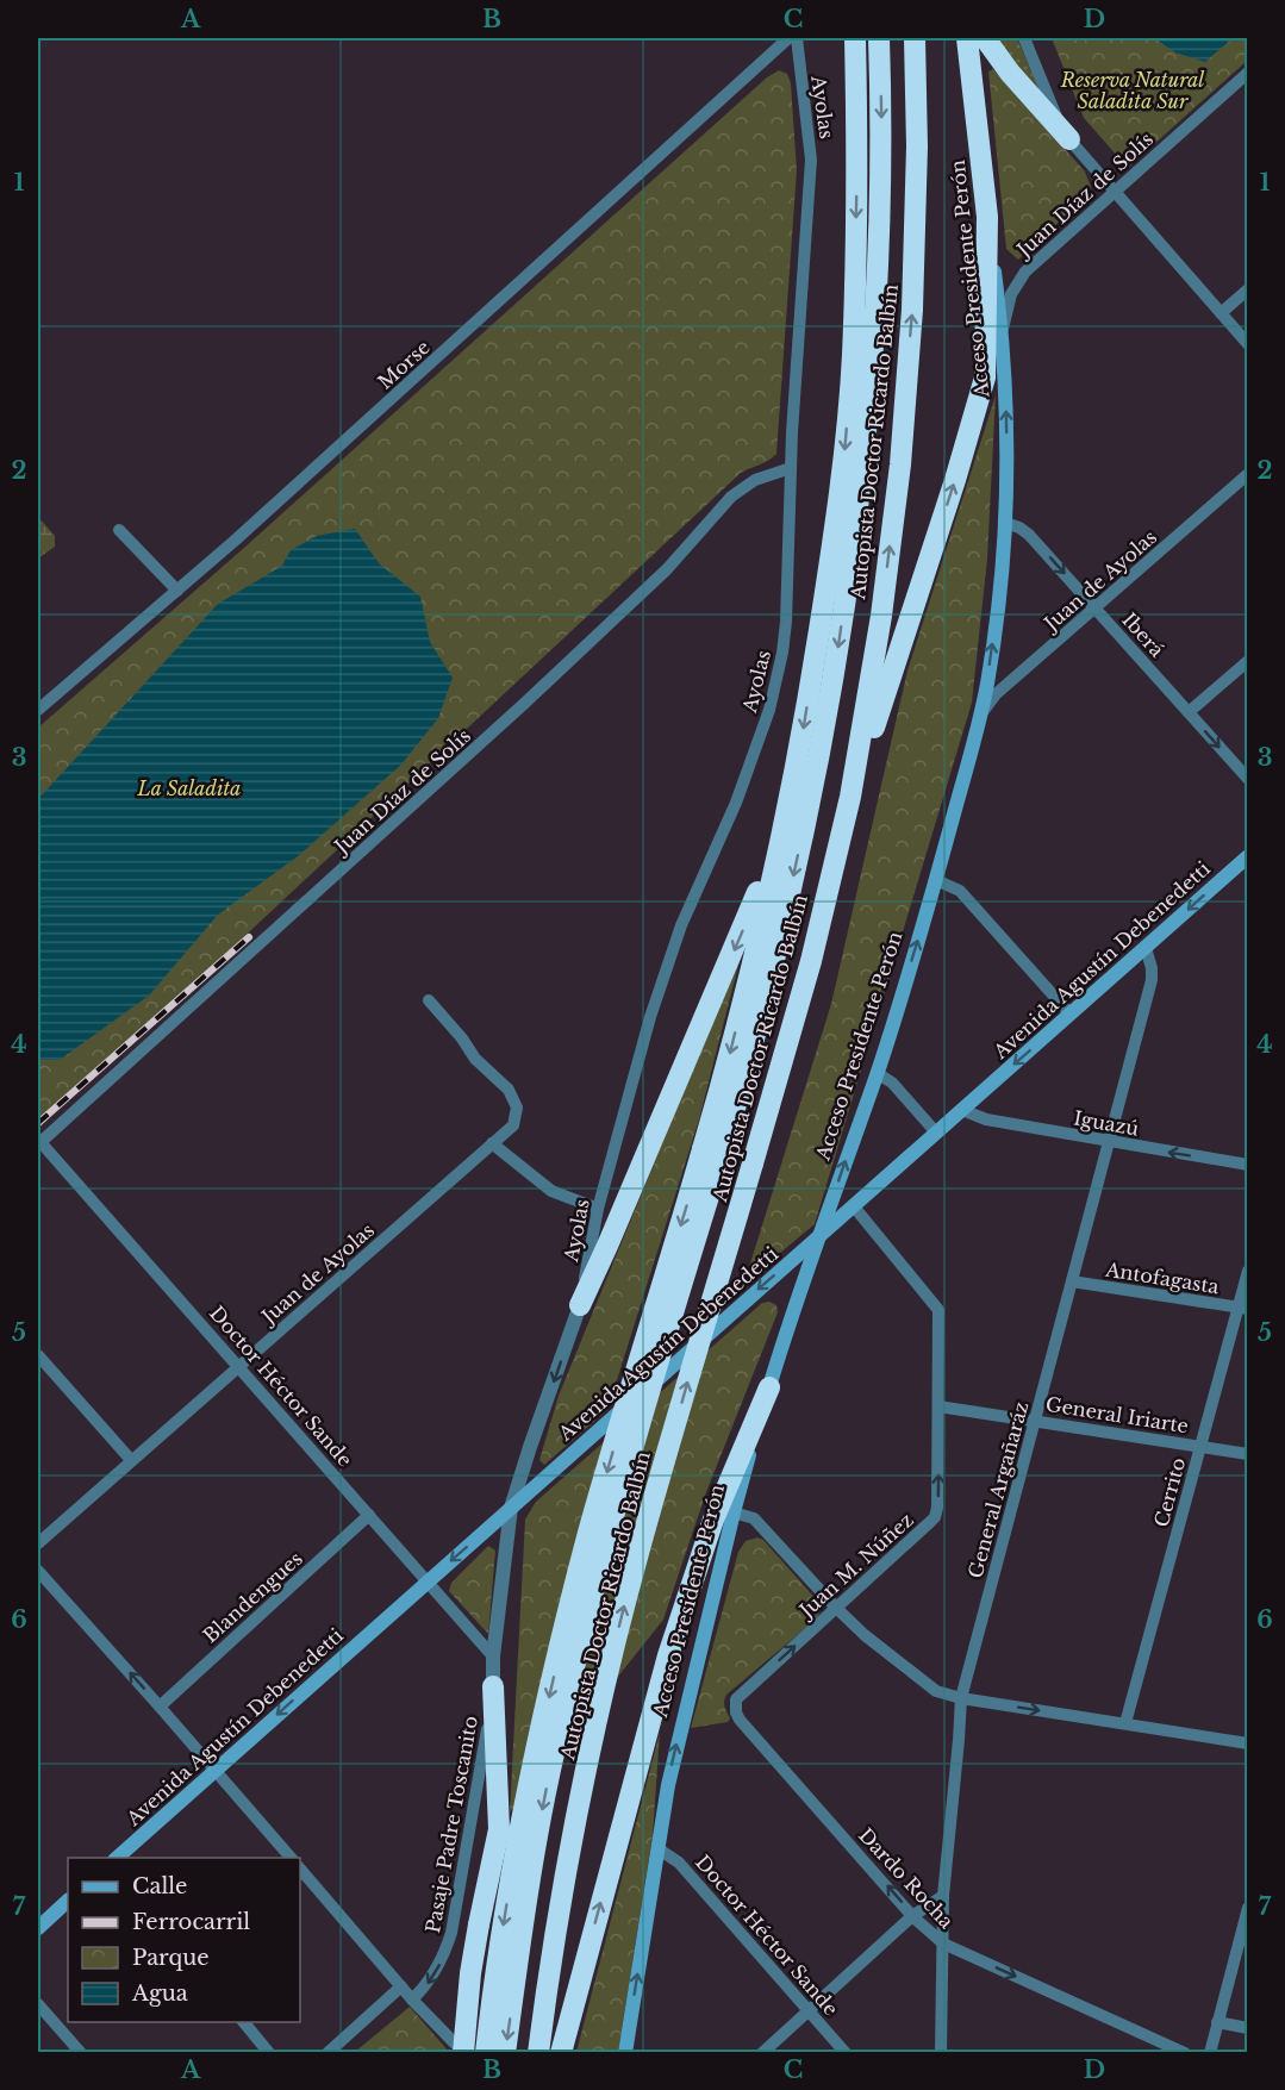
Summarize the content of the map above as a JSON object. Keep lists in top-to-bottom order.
{
  "streets": {
    "highway": ["Acceso Presidente Perón", "Autopista Doctor Ricardo Balbín"],
    "main road": ["Avenida Agustín Debenedetti"],
    "street": [
      "Ayolas",
      "Juan Díaz de Solís",
      "Morse",
      "Juan de Ayolas",
      "Iberá",
      "Iguazú",
      "Antofagasta",
      "Doctor Héctor Sande",
      "General Iriarte",
      "General Argañaráz",
      "Cerrito",
      "Juan M. Núñez",
      "Blandengues",
      "Pasaje Padre Toscanito",
      "Dardo Rocha"
    ]
  },
  "crossings": [
    ["Ayolas", "Juan Díaz de Solís"],
    ["Juan Díaz de Solís", "Acceso Presidente Perón"],
    ["Juan Díaz de Solís", "Doctor Héctor Sande"],
    ["Acceso Presidente Perón", "Juan de Ayolas"],
    ["Acceso Presidente Perón", "Iberá"],
    ["Acceso Presidente Perón", "Avenida Agustín Debenedetti"],
    ["Acceso Presidente Perón", "Doctor Héctor Sande"],
    ["Juan de Ayolas", "Iberá"],
    ["Juan de Ayolas", "Doctor Héctor Sande"],
    ["Avenida Agustín Debenedetti", "Iguazú"],
    ["Avenida Agustín Debenedetti", "Doctor Héctor Sande"],
    ["Avenida Agustín Debenedetti", "General Argañaráz"],
    ["Avenida Agustín Debenedetti", "Juan M. Núñez"],
    ["Iguazú", "General Argañaráz"],
    ["Antofagasta", "General Argañaráz"],
    ["Antofagasta", "Cerrito"],
    ["Doctor Héctor Sande", "Blandengues"],
    ["General Iriarte", "General Argañaráz"],
    ["General Iriarte", "Cerrito"],
    ["General Iriarte", "Juan M. Núñez"],
    ["General Argañaráz", "Dardo Rocha"],
    ["Juan M. Núñez", "Dardo Rocha"]
  ],
  "one_way": [
    "Iberá",
    "Avenida Agustín Debenedetti",
    "Iguazú",
    "Juan M. Núñez",
    "Pasaje Padre Toscanito"
  ],
  "parks": ["Reserva Natural Saladita Sur", "La Saladita"],
  "legend": [
    "Calle",
    "Ferrocarril",
    "Parque",
    "Agua"
  ],
  "grid": {
    "columns": [
      "A",
      "B",
      "C",
      "D"
    ],
    "rows": [
      "1",
      "2",
      "3",
      "4",
      "5",
      "6",
      "7"
    ]
  }
}
